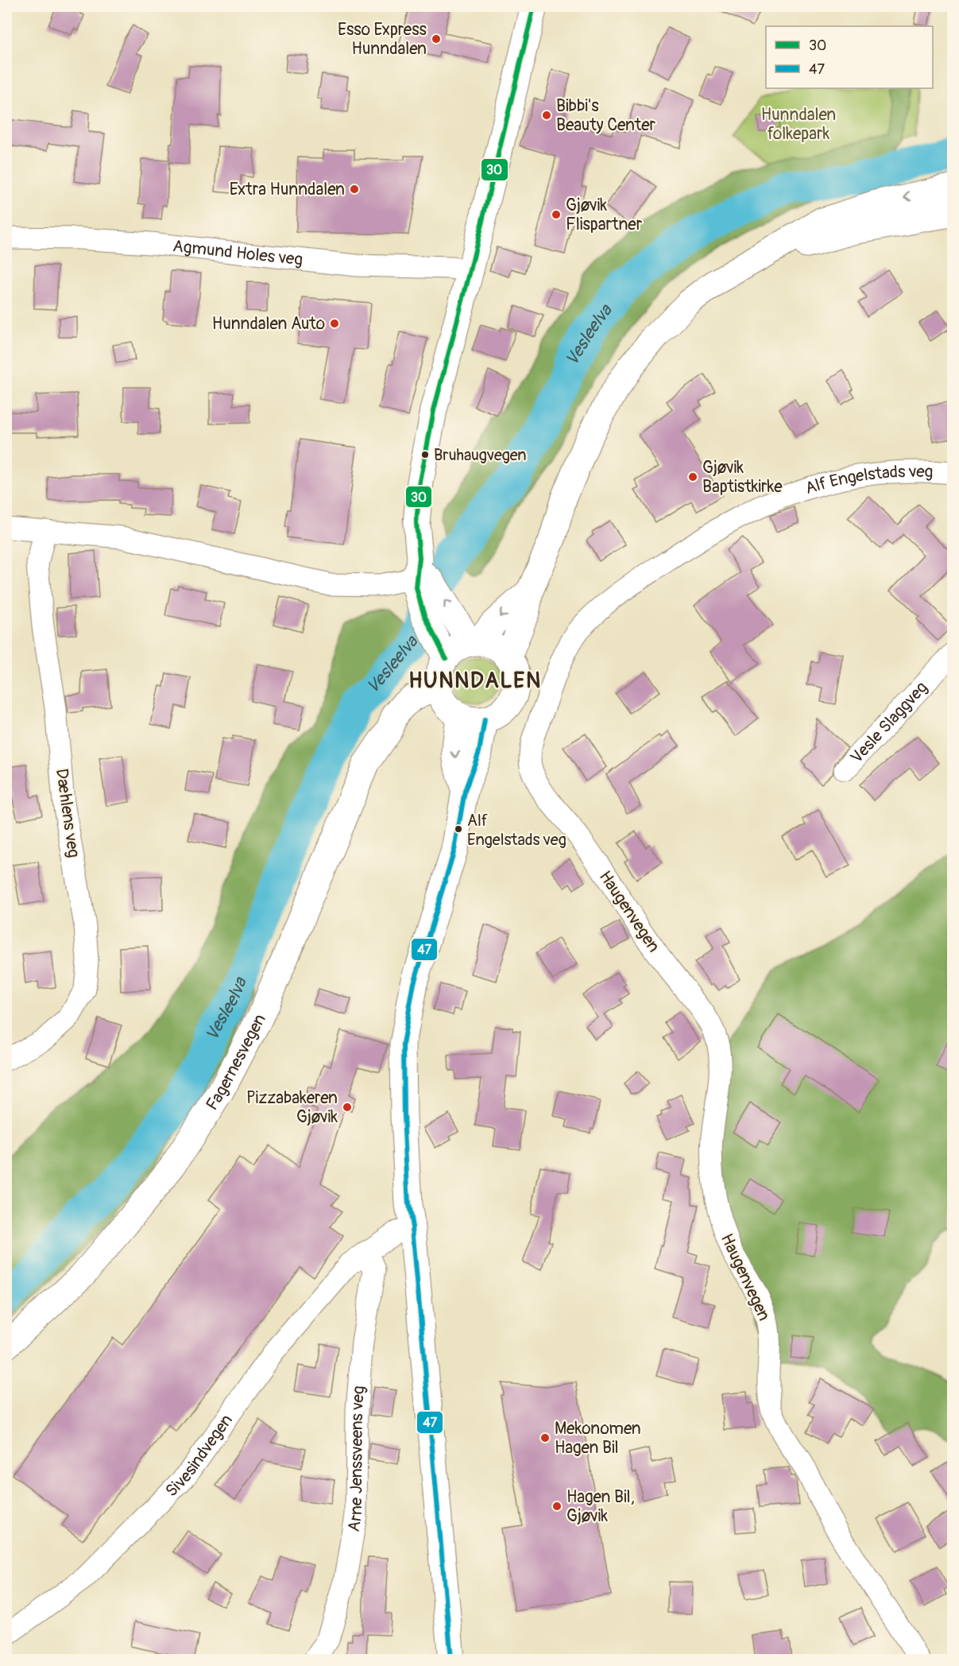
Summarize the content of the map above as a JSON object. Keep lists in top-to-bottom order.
{
  "streets": {
    "main road": ["Fagernesvegen"],
    "street": [
      "Agmund Holes veg",
      "Alf Engelstads veg",
      "Vesle Slaggveg",
      "Dæhlens veg",
      "Haugenvegen",
      "Sivesindvegen",
      "Arne Jenssveens veg"
    ]
  },
  "crossings": [
    ["Alf Engelstads veg", "Haugenvegen"],
    ["Sivesindvegen", "Arne Jenssveens veg"]
  ],
  "districts": ["HUNNDALEN"],
  "water": ["Vesleelva"],
  "parks": ["Hunndalen folkepark"],
  "places": [
    "Esso Express Hunndalen",
    "Bibbi's Beauty Center",
    "Extra Hunndalen",
    "Gjøvik Flispartner",
    "Hunndalen Auto",
    "Bruhaugvegen",
    "Gjøvik Baptistkirke",
    "Alf Engelstads veg",
    "Pizzabakeren Gjøvik",
    "Mekonomen Hagen Bil",
    "Hagen Bil, Gjøvik"
  ],
  "lines": ["transit line 30", "transit line 47"],
  "legend": ["30", "47"]
}
